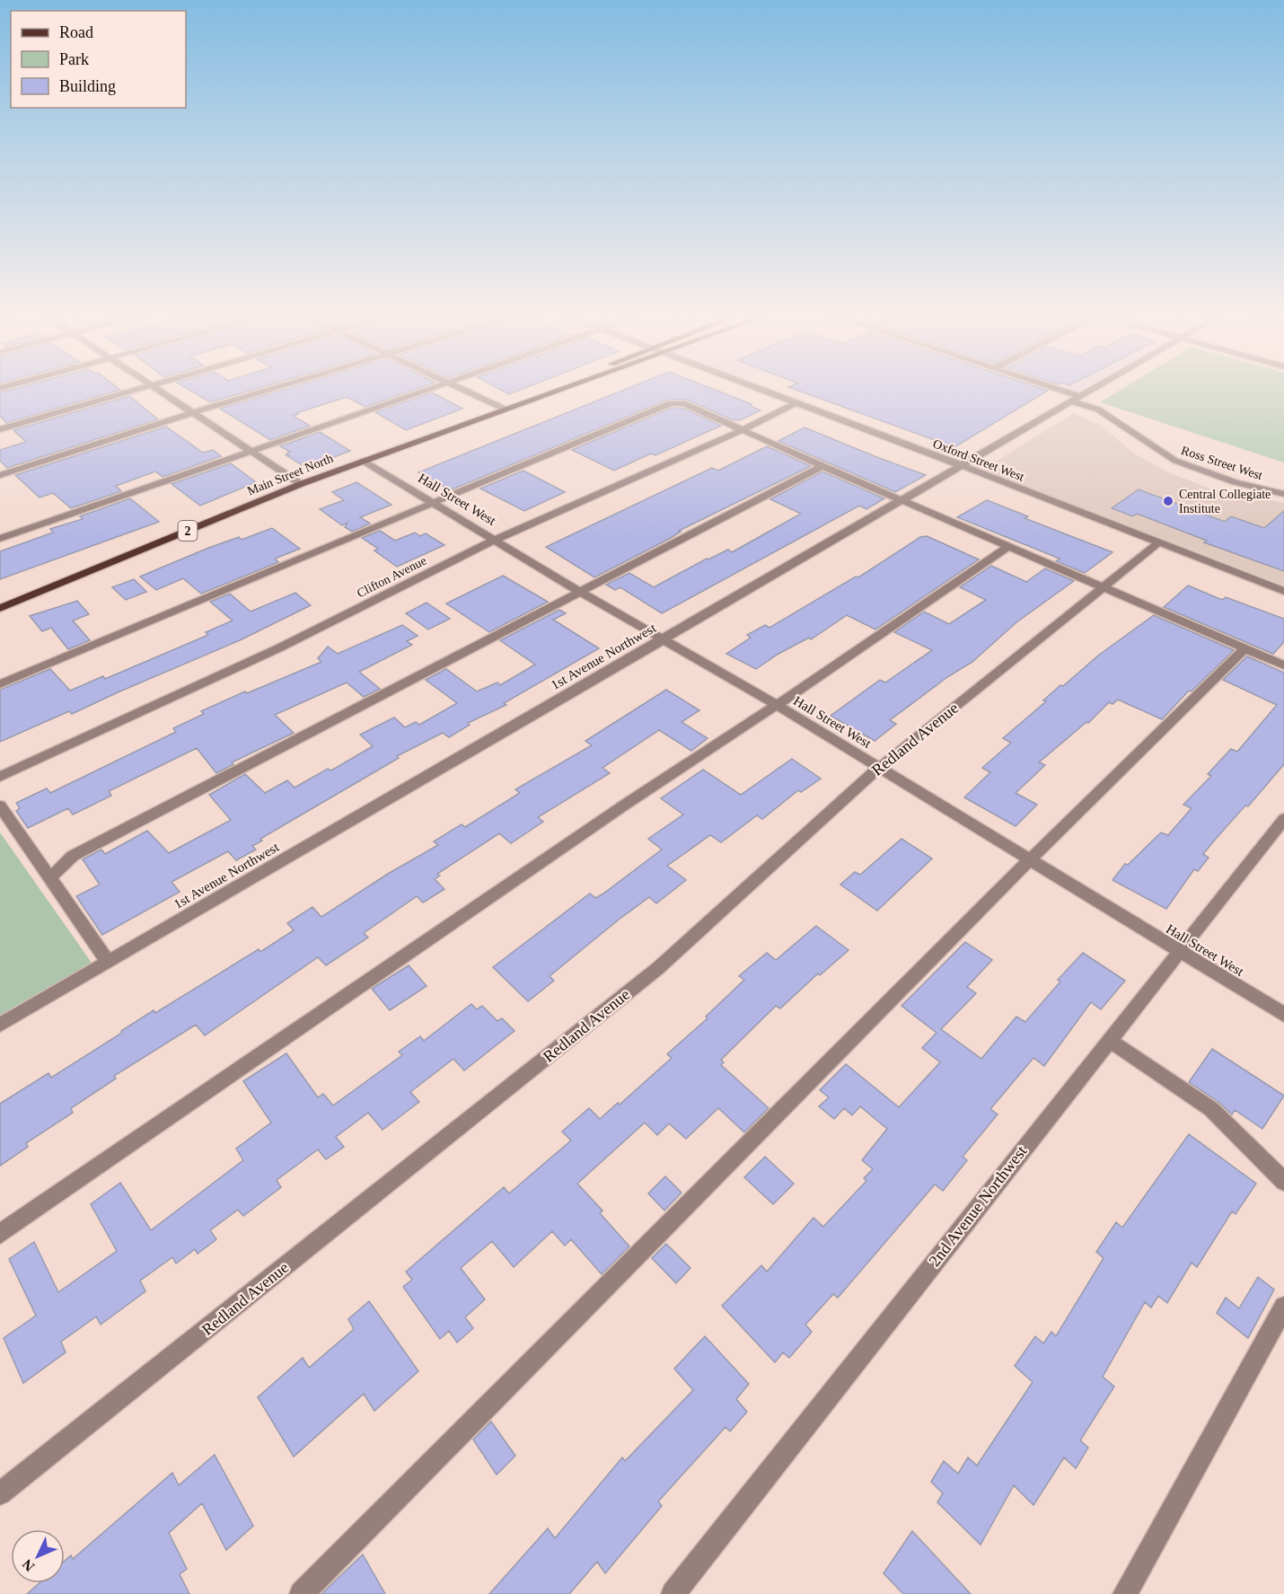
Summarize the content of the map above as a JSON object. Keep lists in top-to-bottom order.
{
  "streets": {
    "main road": ["Main Street North", "2"],
    "street": [
      "Oxford Street West",
      "Ross Street West",
      "Hall Street West",
      "Clifton Avenue",
      "1st Avenue Northwest",
      "Redland Avenue",
      "2nd Avenue Northwest"
    ]
  },
  "crossings": [
    ["Oxford Street West", "Clifton Avenue"],
    ["Oxford Street West", "1st Avenue Northwest"],
    ["Oxford Street West", "Redland Avenue"],
    ["Ross Street West", "1st Avenue Northwest"],
    ["Main Street North", "Hall Street West"],
    ["Hall Street West", "Clifton Avenue"],
    ["Hall Street West", "1st Avenue Northwest"],
    ["Hall Street West", "Redland Avenue"],
    ["Hall Street West", "2nd Avenue Northwest"]
  ],
  "places": ["Central Collegiate Institute"],
  "legend": ["Road", "Park", "Building"],
  "north": "bottom left"
}
